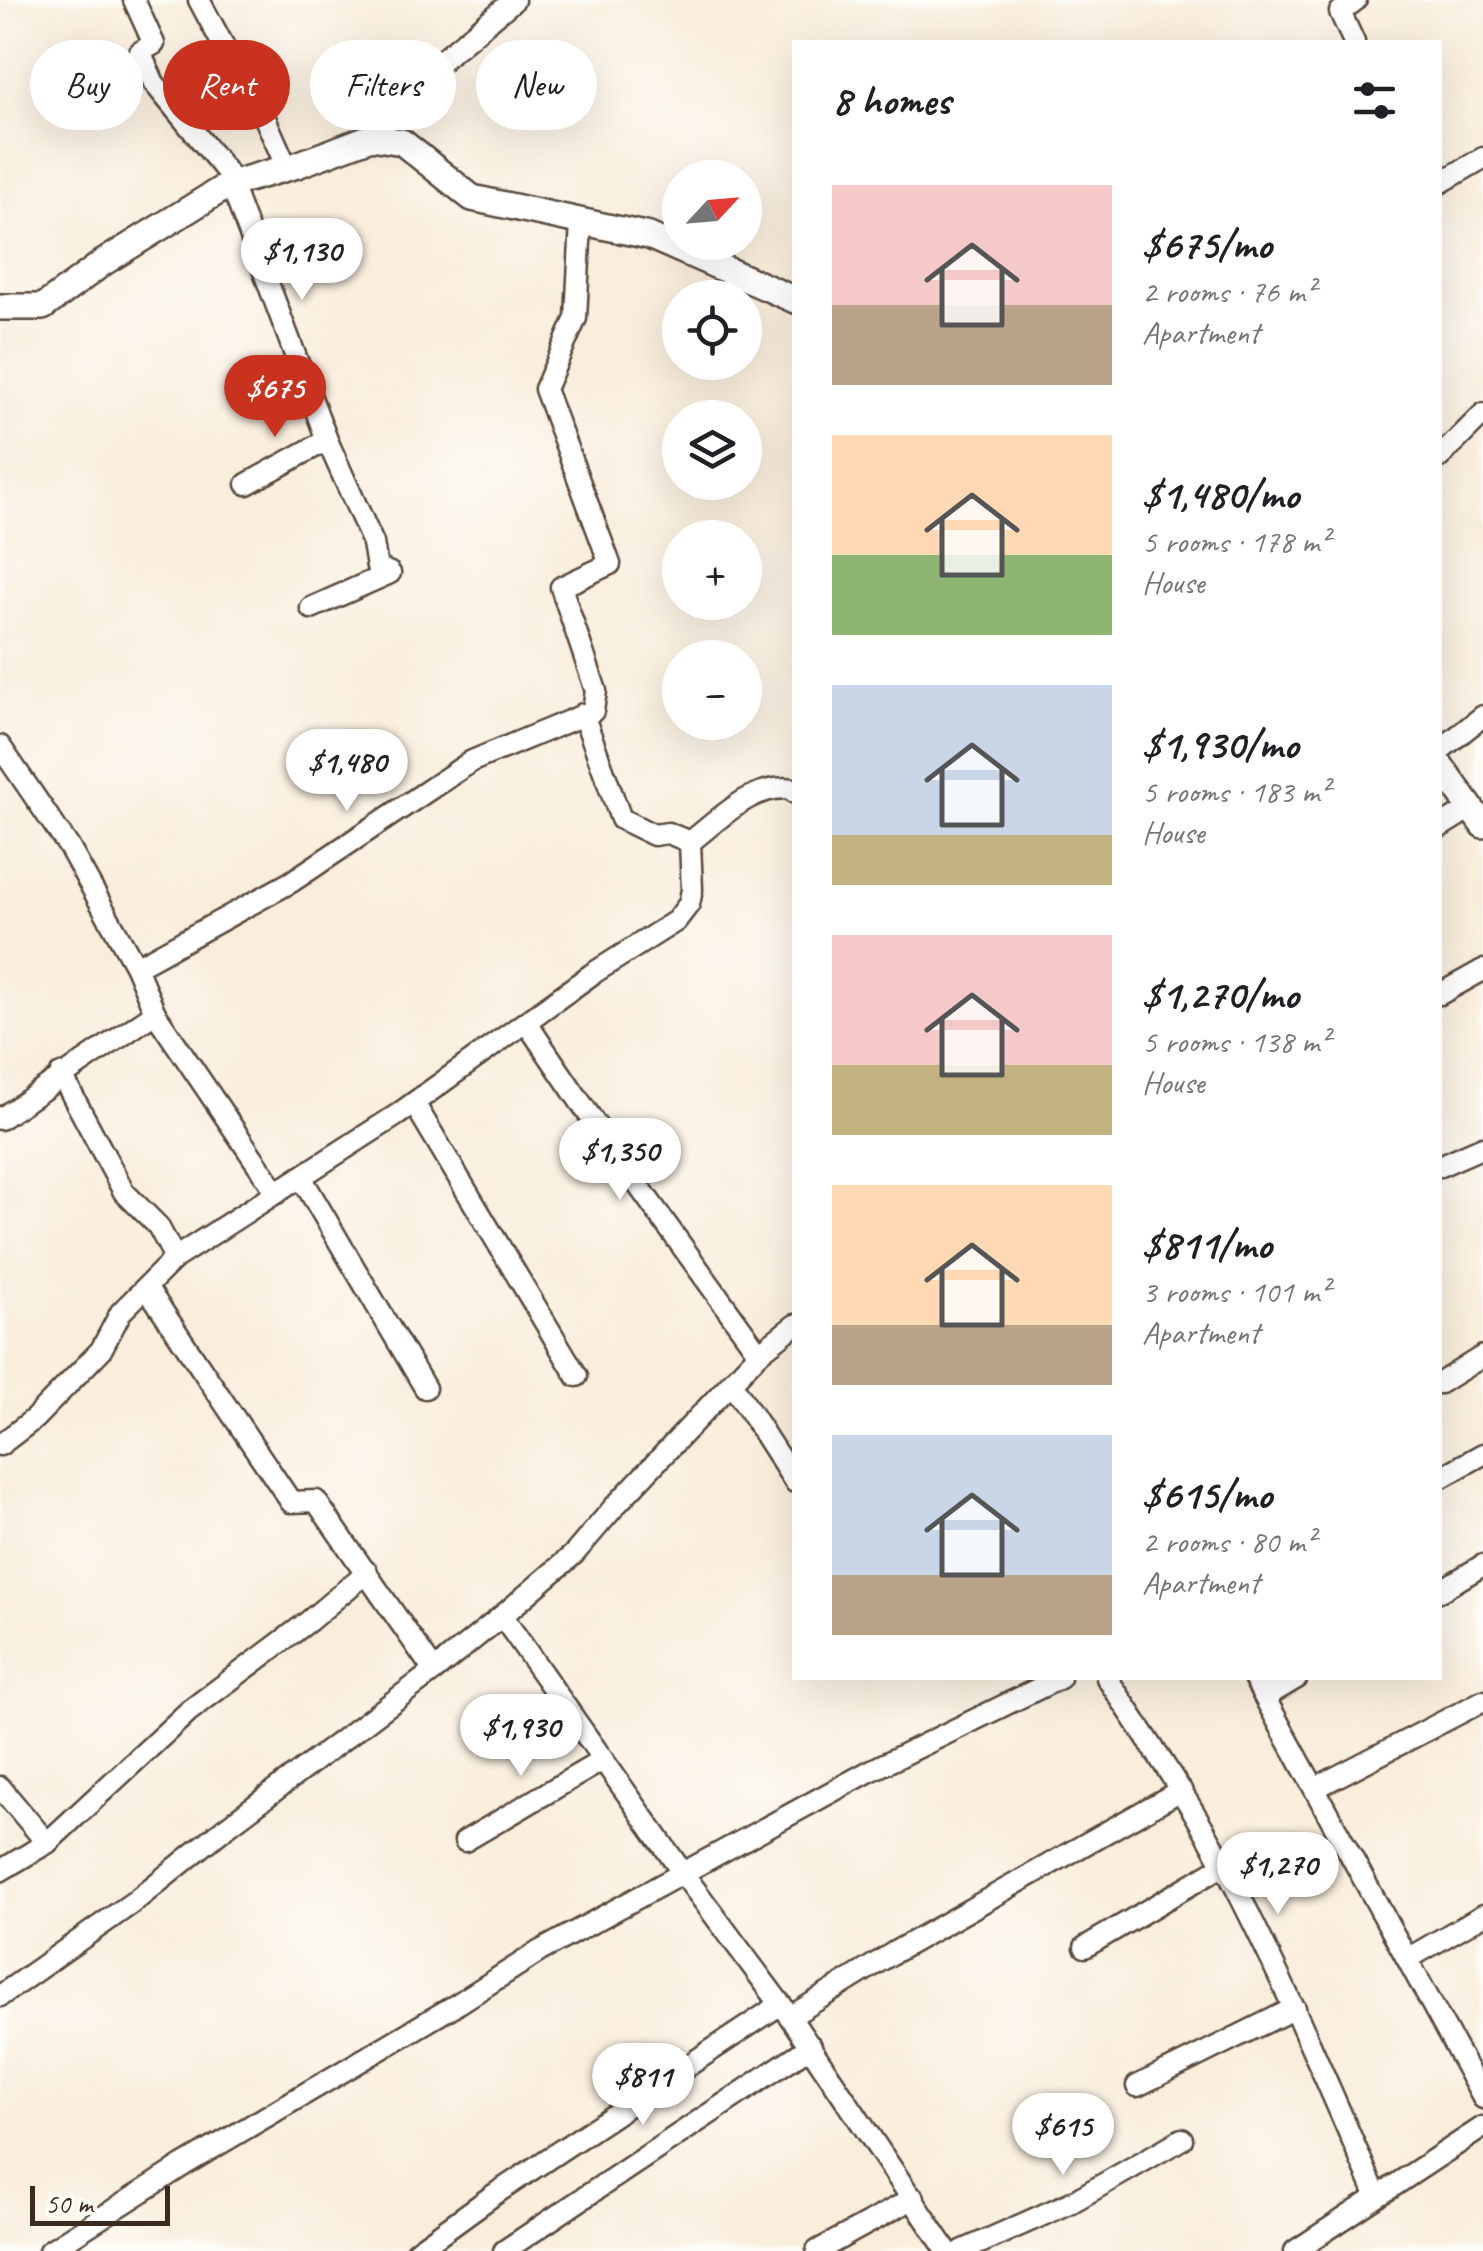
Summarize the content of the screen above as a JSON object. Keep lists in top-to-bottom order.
{
  "scale_bar": "50 m",
  "north": "top right",
  "page": {
    "chip": [
      "Buy",
      "Rent",
      "Filters",
      "New"
    ],
    "heading": "8 homes",
    "map_buttons": ["+", "−"],
    "list": [
      {
        "name": "$675/mo",
        "note": "2 rooms · 76 m² · Apartment"
      },
      {
        "name": "$1,480/mo",
        "note": "5 rooms · 178 m² · House"
      },
      {
        "name": "$1,930/mo",
        "note": "5 rooms · 183 m² · House"
      },
      {
        "name": "$1,270/mo",
        "note": "5 rooms · 138 m² · House"
      },
      {
        "name": "$811/mo",
        "note": "3 rooms · 101 m² · Apartment"
      },
      {
        "name": "$615/mo",
        "note": "2 rooms · 80 m² · Apartment"
      }
    ],
    "price": [
      "$1,130",
      "$675",
      "$1,480",
      "$1,350",
      "$1,930",
      "$1,270",
      "$811",
      "$615"
    ],
    "scale": "50 m"
  }
}
